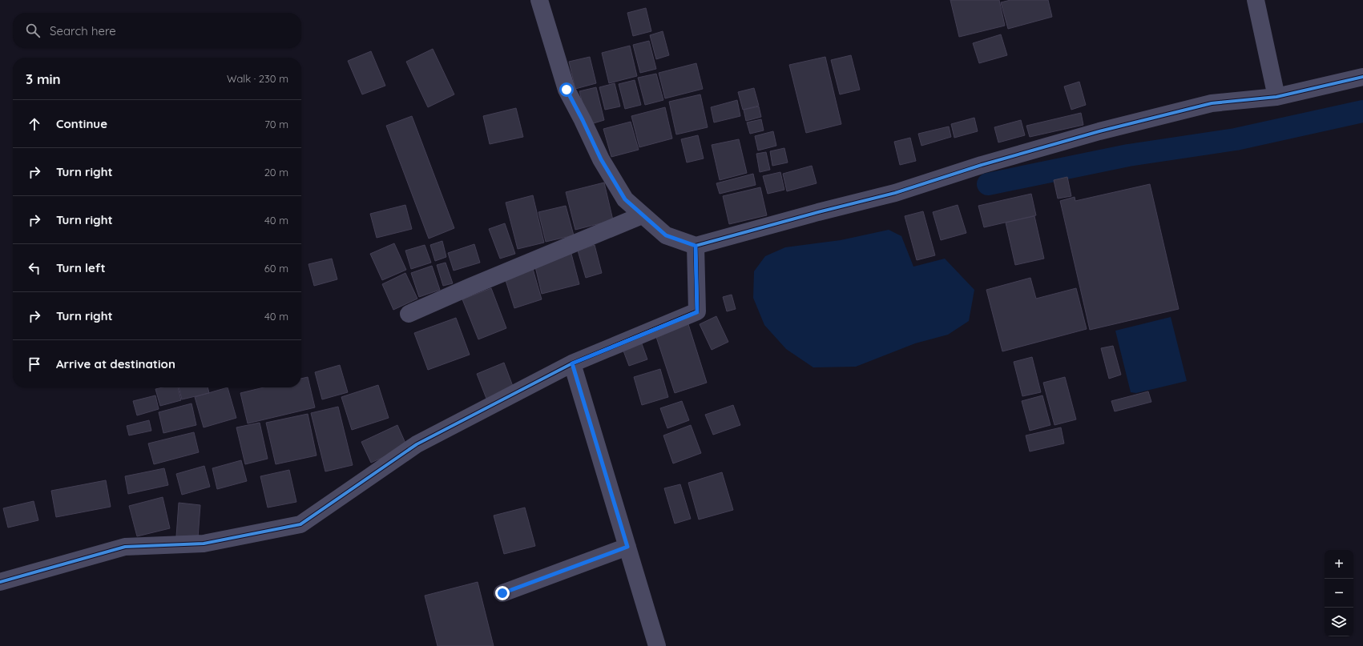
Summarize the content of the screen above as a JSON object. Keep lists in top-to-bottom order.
{
  "page": {
    "search": "Search here",
    "heading": ["3 min", "Walk · 230 m"],
    "list": [
      ["Continue", "70 m"],
      ["Turn right", "20 m"],
      ["Turn right", "40 m"],
      ["Turn left", "60 m"],
      ["Turn right", "40 m"],
      "Arrive at destination"
    ],
    "map_buttons": ["+", "−"]
  }
}
